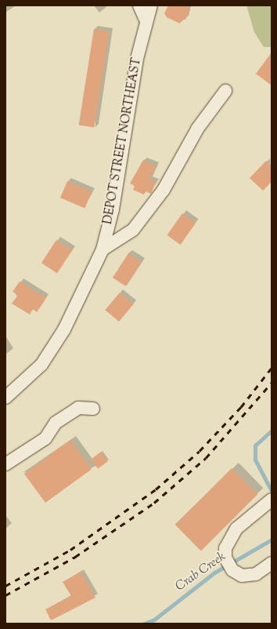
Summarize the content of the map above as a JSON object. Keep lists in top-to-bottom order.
{
  "streets": {
    "street": ["DEPOT STREET NORTHEAST"]
  },
  "water": ["Crab Creek"]
}
